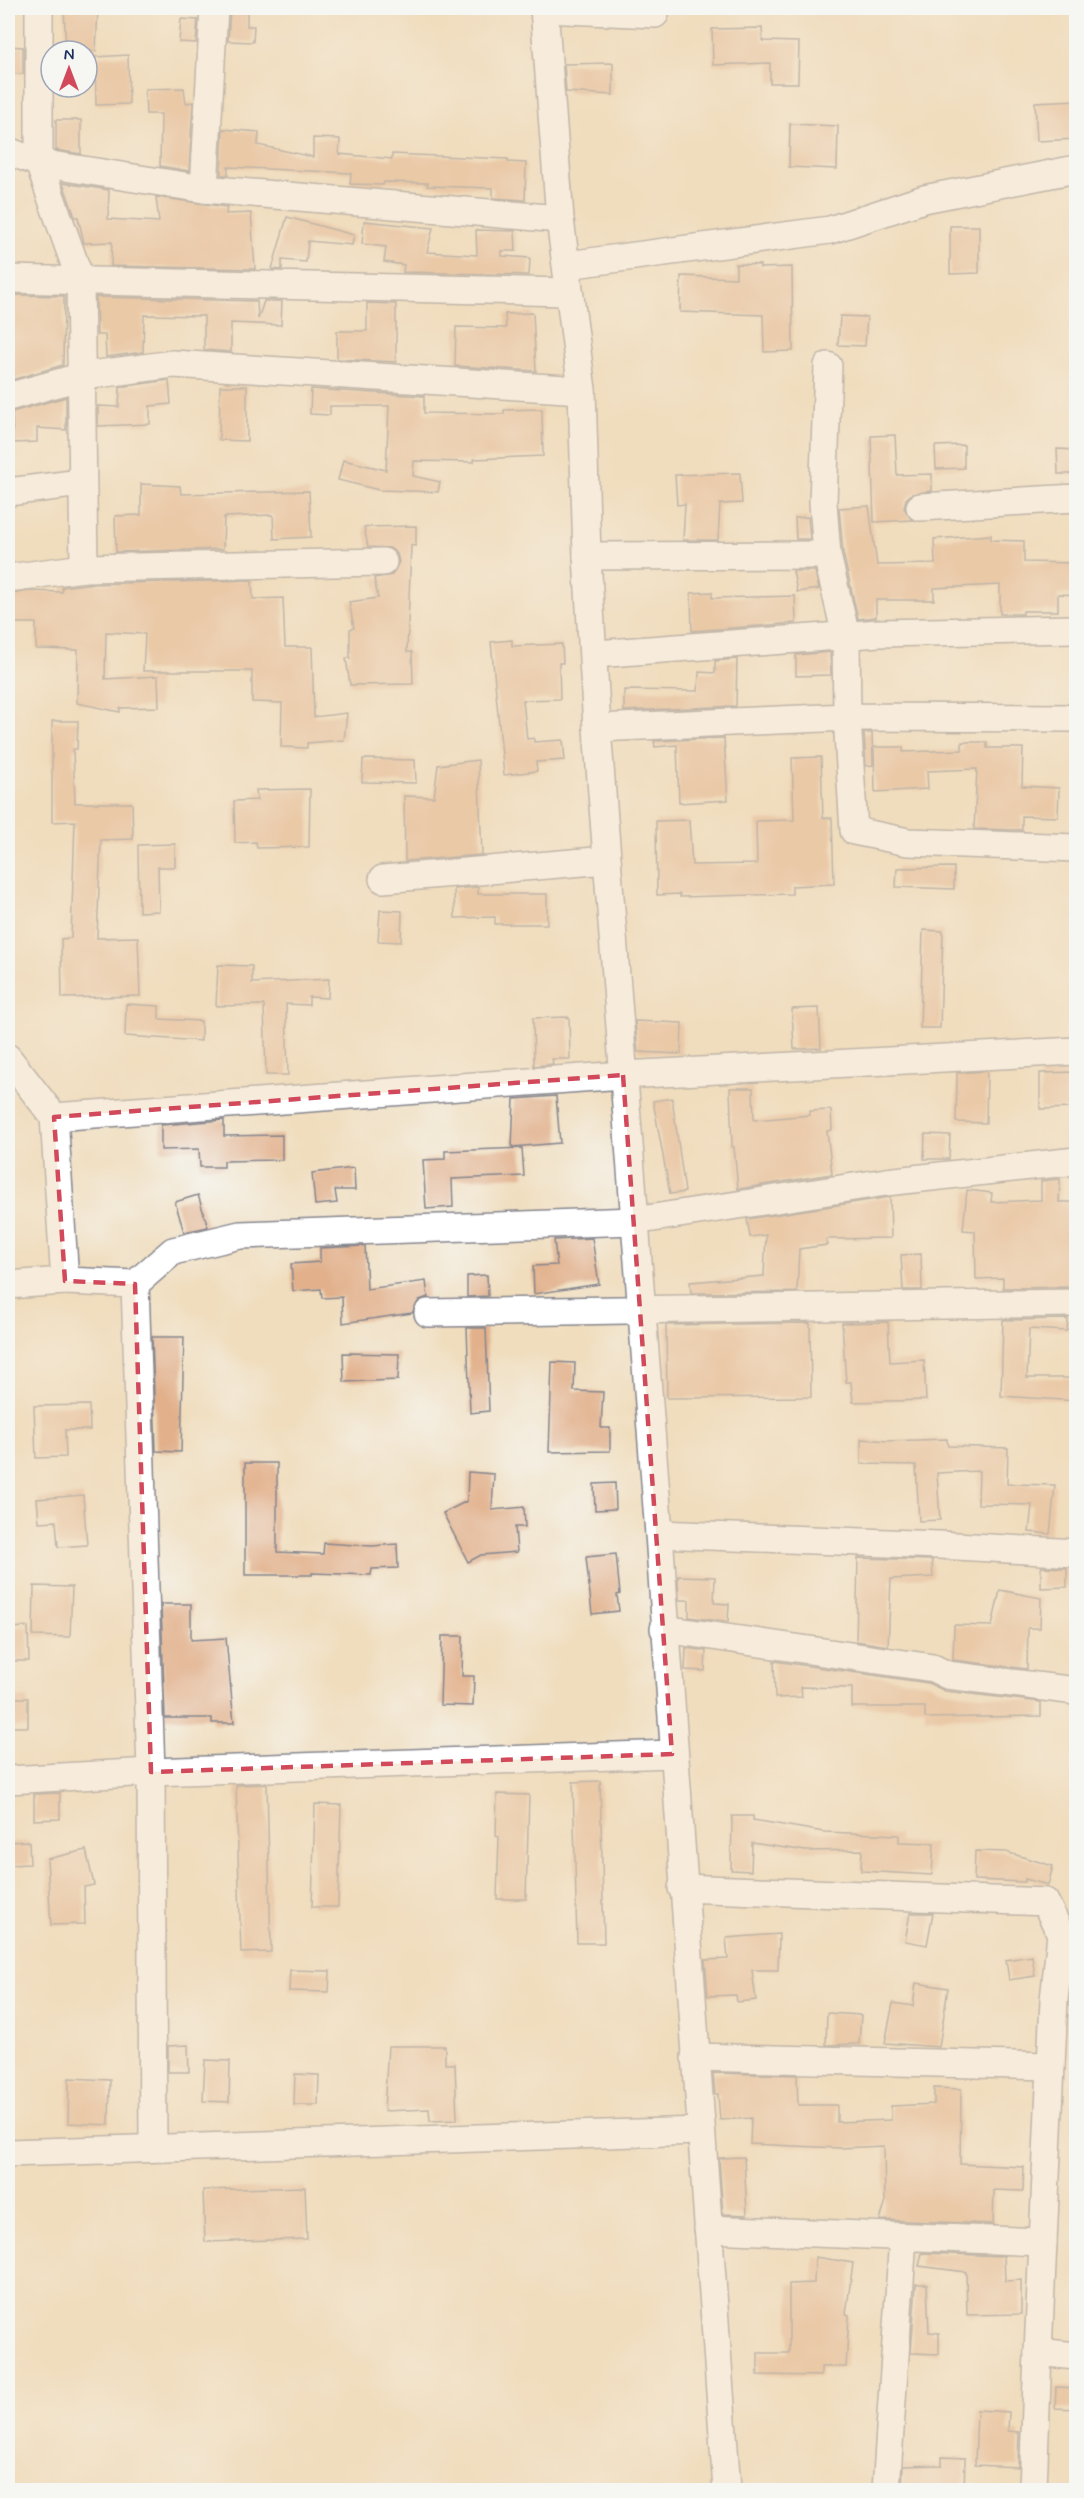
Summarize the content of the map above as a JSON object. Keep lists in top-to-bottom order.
{
  "north": "top"
}
